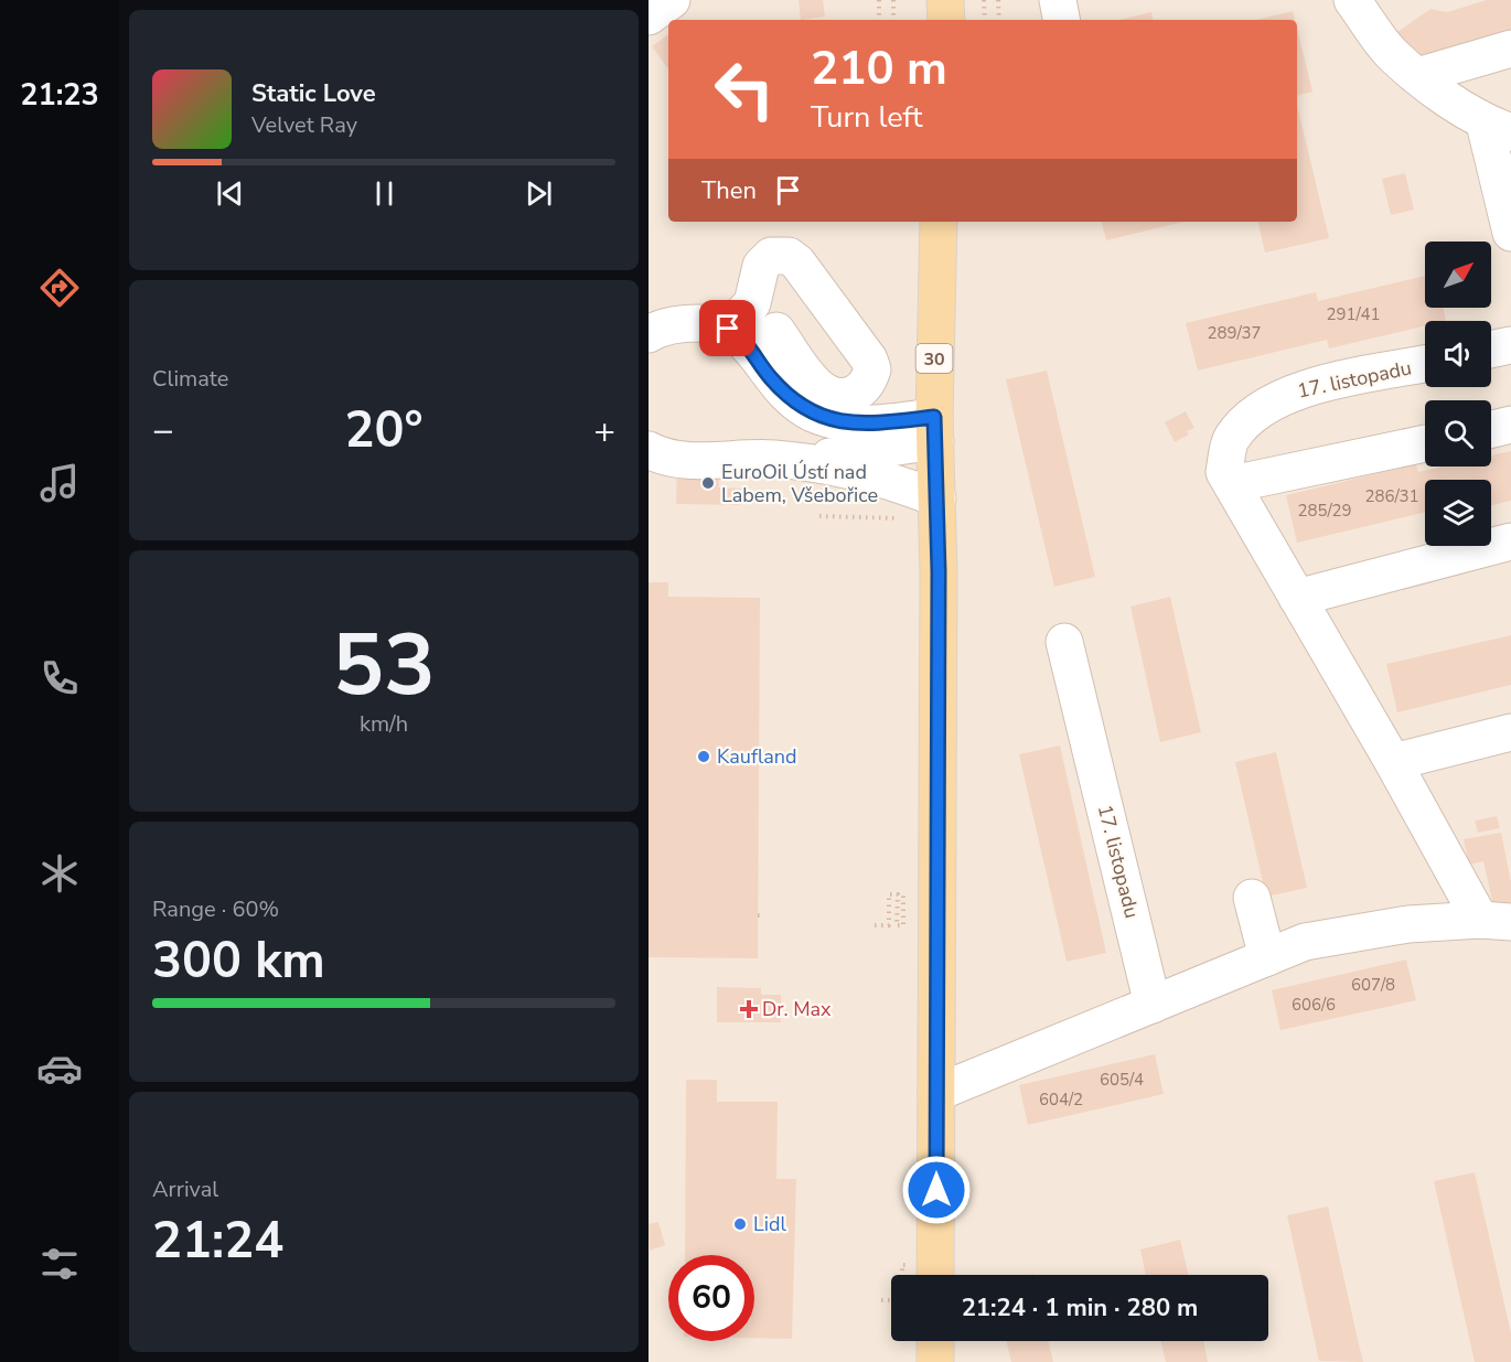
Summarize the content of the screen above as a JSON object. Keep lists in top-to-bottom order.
{
  "streets": {
    "main road": ["30"],
    "street": ["17. listopadu"]
  },
  "crossings": [
    ["30", "17. listopadu"]
  ],
  "places": {
    "other": ["EuroOil Ústí nad Labem, Všebořice", "Kaufland", "Lidl"],
    "health": ["Dr. Max"]
  },
  "house_numbers": [
    "291/41",
    "289/37",
    "286/31",
    "285/29",
    "607/8",
    "606/6",
    "605/4",
    "604/2"
  ],
  "north": "top right",
  "page": {
    "tabs": "21:23",
    "turn": ["210 m", "Turn left"],
    "song": ["Static Love", "Velvet Ray"],
    "then": "Then",
    "tile": [
      "Climate",
      ["53", "km/h"],
      ["Range · 60%", "300 km"],
      ["Arrival", "21:24"]
    ],
    "heat": ["−", "20°", "+"],
    "limit": "60",
    "trip": "21:24 · 1 min · 280 m"
  }
}
